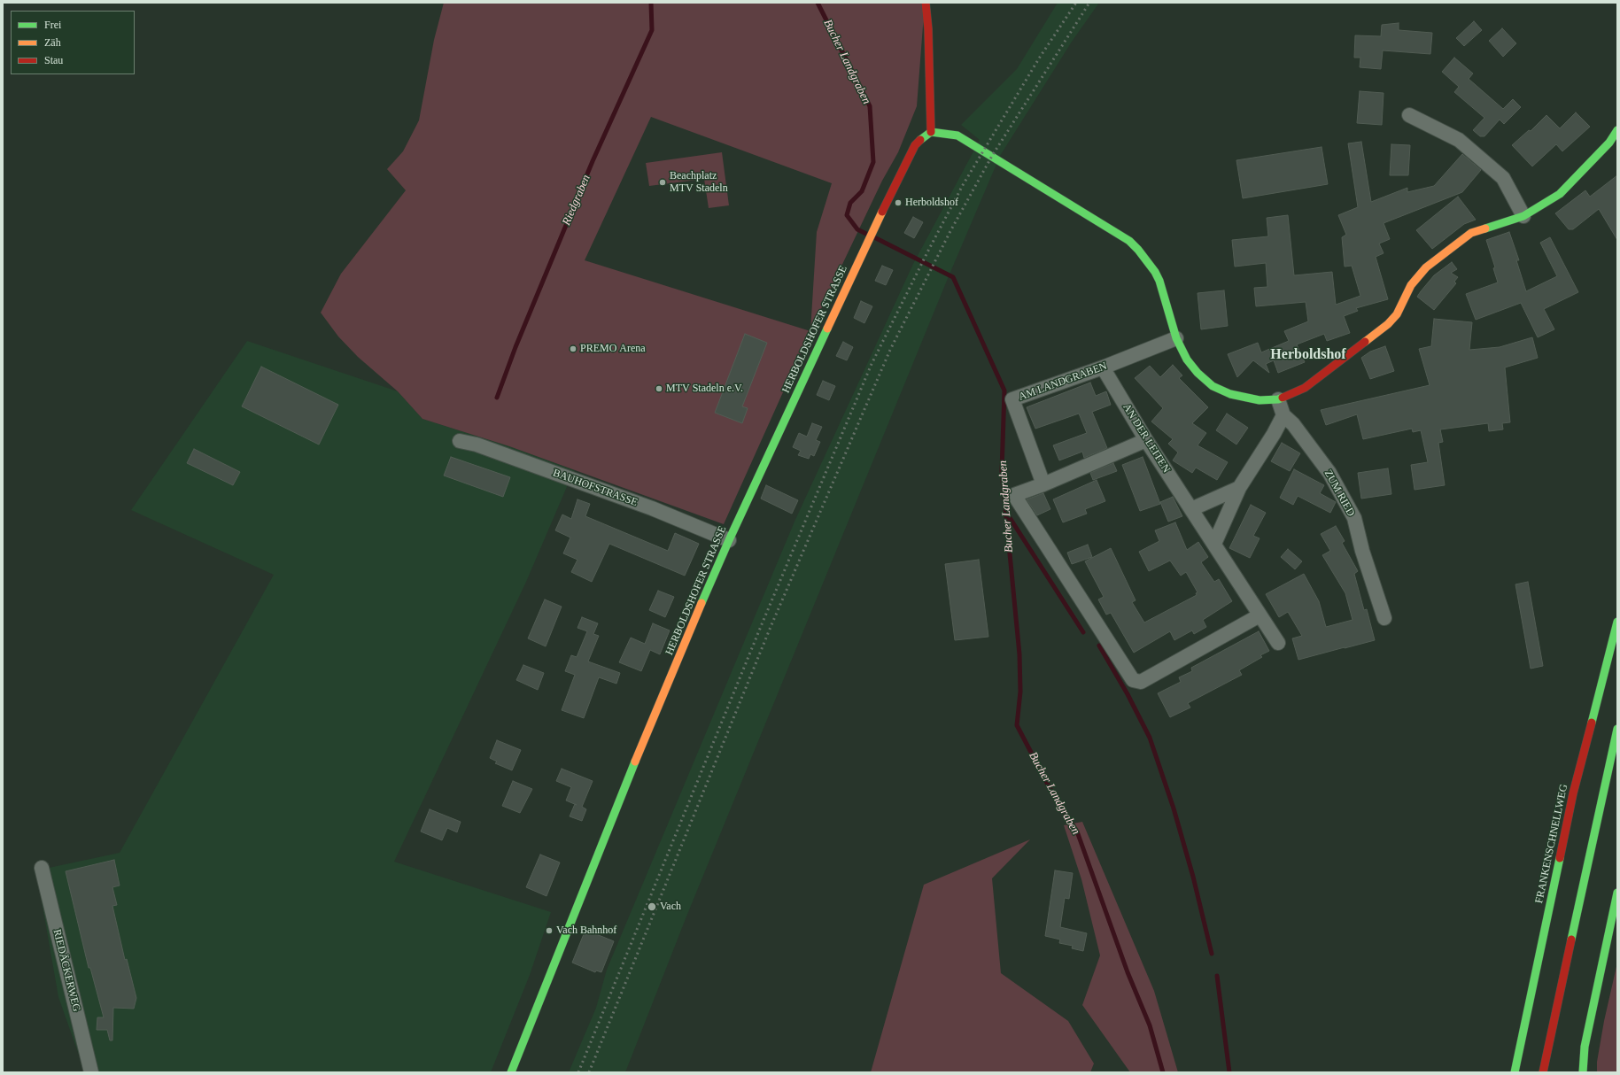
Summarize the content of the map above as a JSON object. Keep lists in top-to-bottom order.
{
  "streets": {
    "main road": ["HERBOLDSHOFER STRASSE", "FRANKENSCHNELLWEG"],
    "street": [
      "AM LANDGRABEN",
      "AN DER LEITEN",
      "BAUHOFSTRASSE",
      "ZUM RIED",
      "RIEDÄCKERWEG"
    ]
  },
  "crossings": [
    ["HERBOLDSHOFER STRASSE", "BAUHOFSTRASSE"],
    ["AM LANDGRABEN", "AN DER LEITEN"]
  ],
  "districts": ["Herboldshof"],
  "water": ["Bucher Landgraben", "Riedgraben"],
  "places": [
    "Beachplatz MTV Stadeln",
    "Herboldshof",
    "PREMO Arena",
    "MTV Stadeln e.V.",
    "Vach",
    "Vach Bahnhof"
  ],
  "legend": ["Frei", "Zäh", "Stau"]
}
